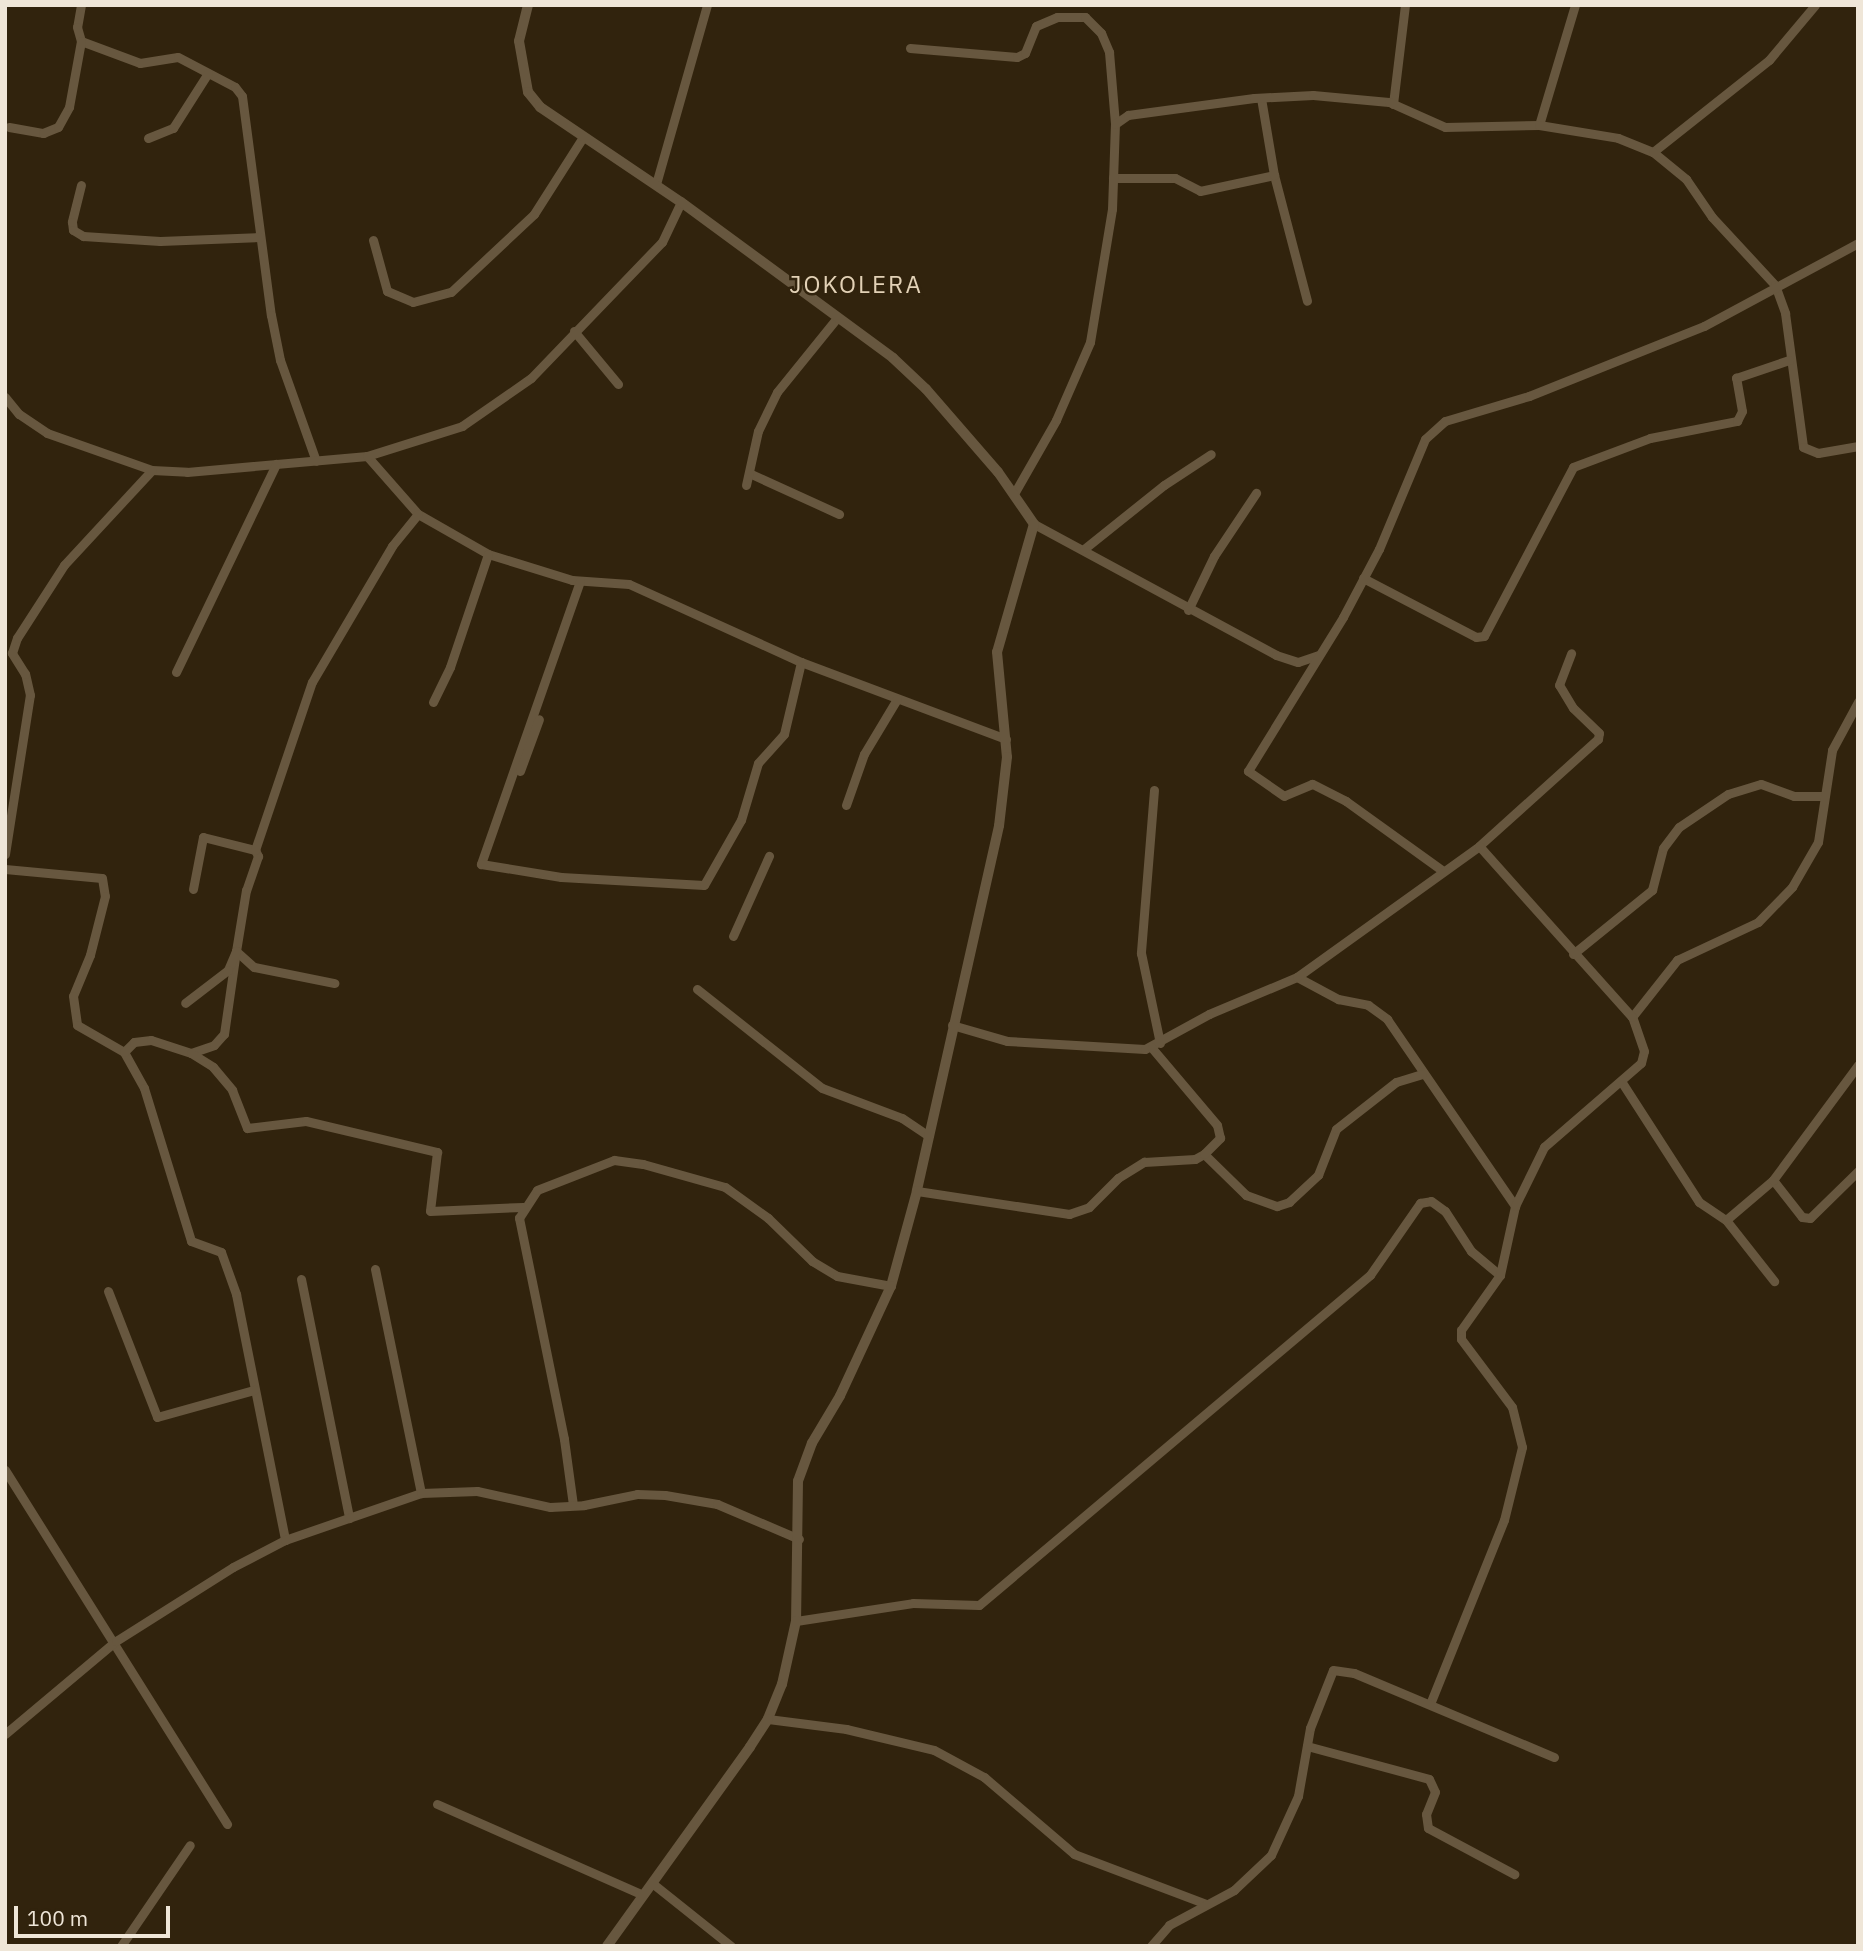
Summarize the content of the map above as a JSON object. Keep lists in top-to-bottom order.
{
  "districts": ["JOKOLERA"],
  "scale_bar": "100 m"
}
